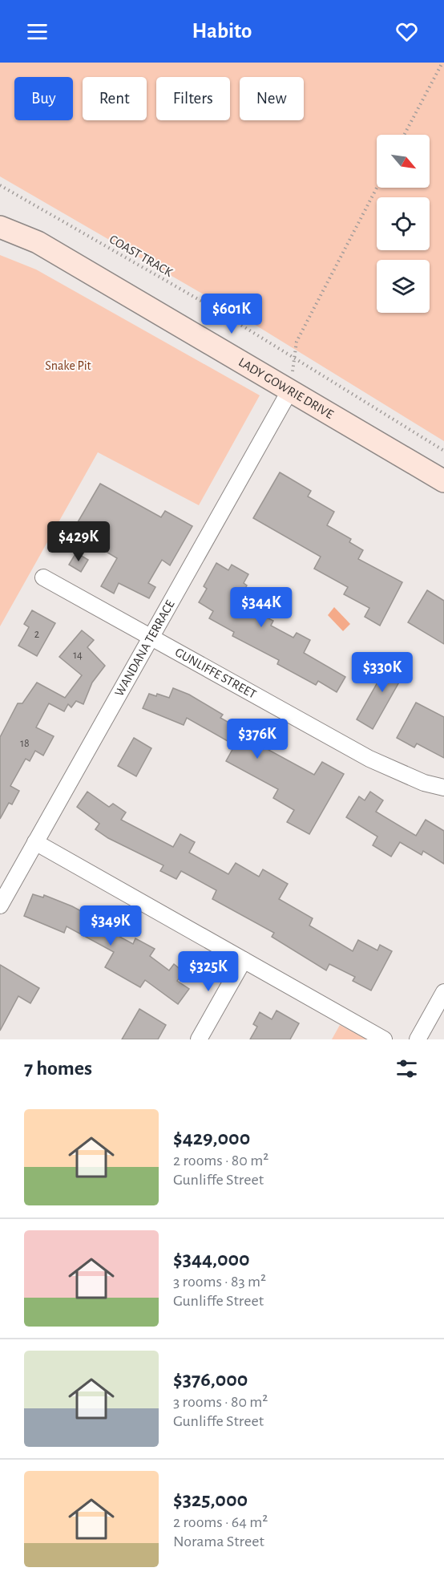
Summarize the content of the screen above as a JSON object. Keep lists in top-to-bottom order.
{
  "streets": {
    "main road": ["LADY GOWRIE DRIVE"],
    "street": ["WANDANA TERRACE", "GUNLIFFE STREET"],
    "path": ["COAST TRACK"]
  },
  "crossings": [
    ["LADY GOWRIE DRIVE", "WANDANA TERRACE"],
    ["WANDANA TERRACE", "GUNLIFFE STREET"]
  ],
  "parks": ["Snake Pit"],
  "house_numbers": ["2", "14", "18"],
  "north": "bottom right",
  "page": {
    "header": "Habito",
    "chip": [
      "Buy",
      "Rent",
      "Filters",
      "New"
    ],
    "price": [
      "$601K",
      "$429K",
      "$344K",
      "$330K",
      "$376K",
      "$349K",
      "$325K"
    ],
    "heading": "7 homes",
    "list": [
      {
        "name": "$429,000",
        "note": "2 rooms · 80 m² · Gunliffe Street"
      },
      {
        "name": "$344,000",
        "note": "3 rooms · 83 m² · Gunliffe Street"
      },
      {
        "name": "$376,000",
        "note": "3 rooms · 80 m² · Gunliffe Street"
      },
      {
        "name": "$325,000",
        "note": "2 rooms · 64 m² · Norama Street"
      }
    ]
  }
}
